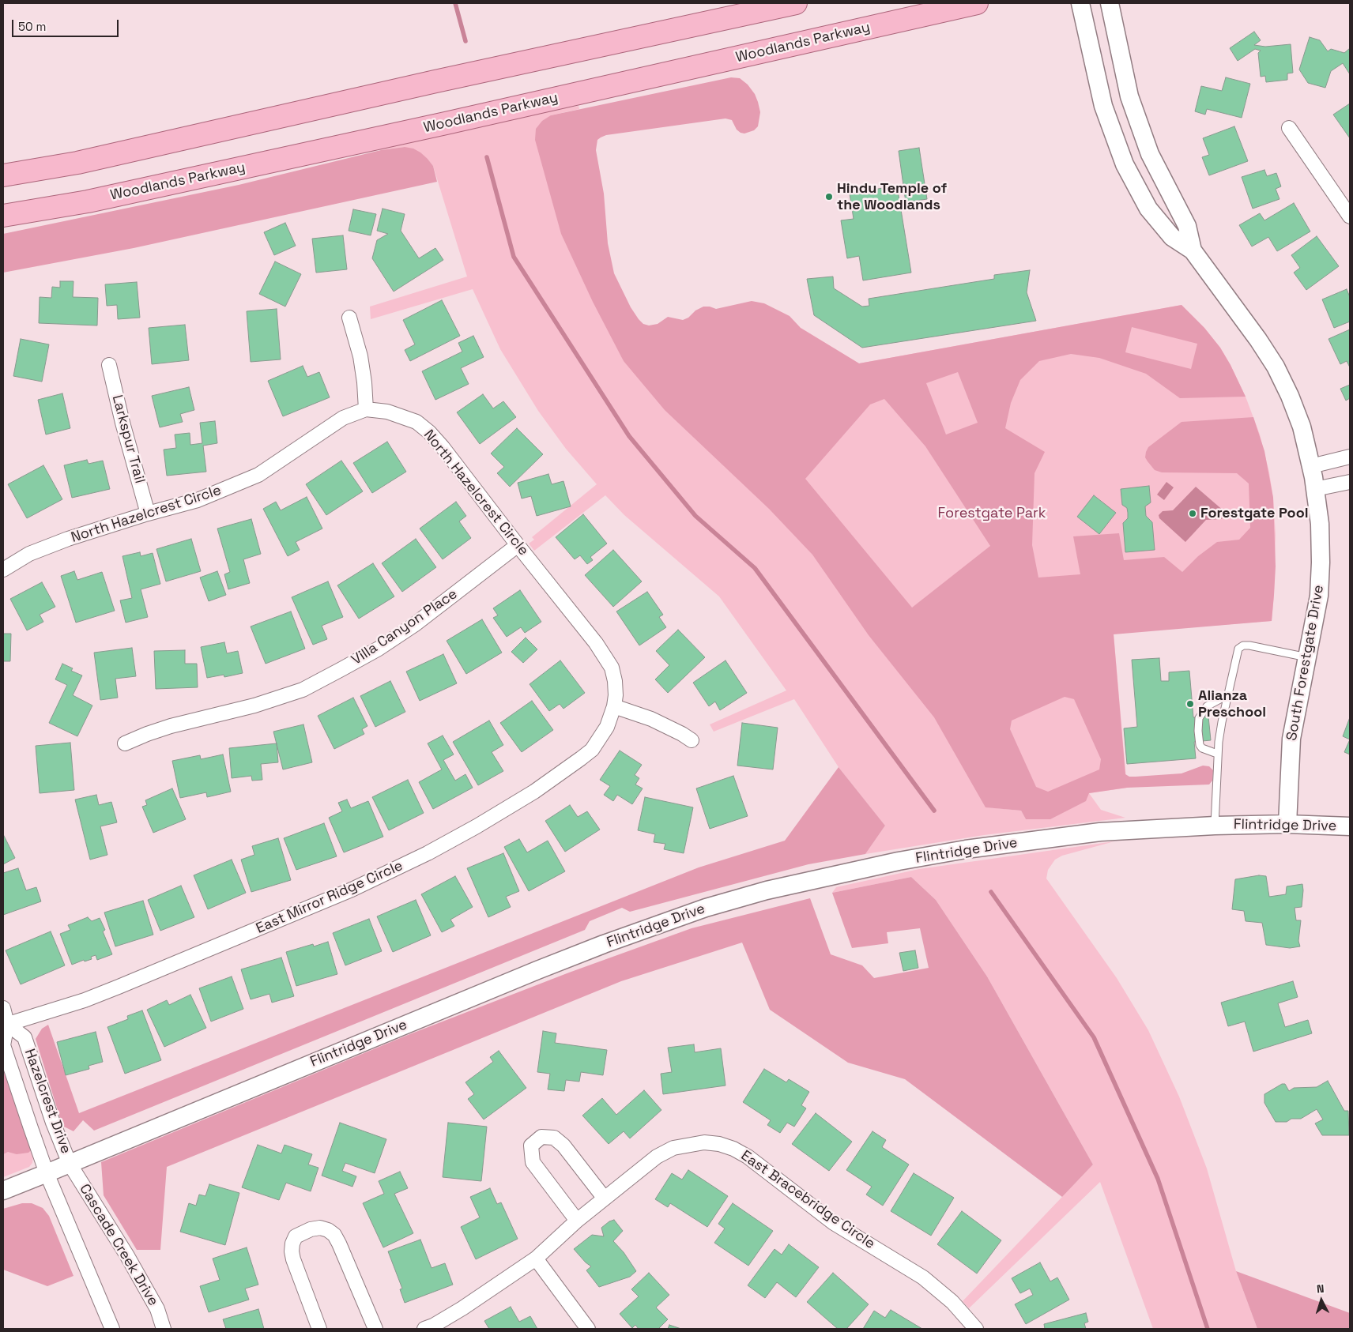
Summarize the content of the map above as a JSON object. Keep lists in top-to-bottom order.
{
  "streets": {
    "main road": ["Woodlands Parkway"],
    "street": [
      "Larkspur Trail",
      "North Hazelcrest Circle",
      "Villa Canyon Place",
      "South Forestgate Drive",
      "Flintridge Drive",
      "East Mirror Ridge Circle",
      "Hazelcrest Drive",
      "East Bracebridge Circle",
      "Cascade Creek Drive"
    ]
  },
  "crossings": [
    ["Larkspur Trail", "North Hazelcrest Circle"],
    ["North Hazelcrest Circle", "Villa Canyon Place"],
    ["North Hazelcrest Circle", "East Mirror Ridge Circle"],
    ["South Forestgate Drive", "Flintridge Drive"],
    ["Flintridge Drive", "Hazelcrest Drive"],
    ["Flintridge Drive", "Cascade Creek Drive"],
    ["East Mirror Ridge Circle", "Hazelcrest Drive"],
    ["Hazelcrest Drive", "Cascade Creek Drive"]
  ],
  "parks": ["Forestgate Park"],
  "places": ["Hindu Temple of the Woodlands", "Forestgate Pool", "Alianza Preschool"],
  "scale_bar": "50 m",
  "north": "top"
}
